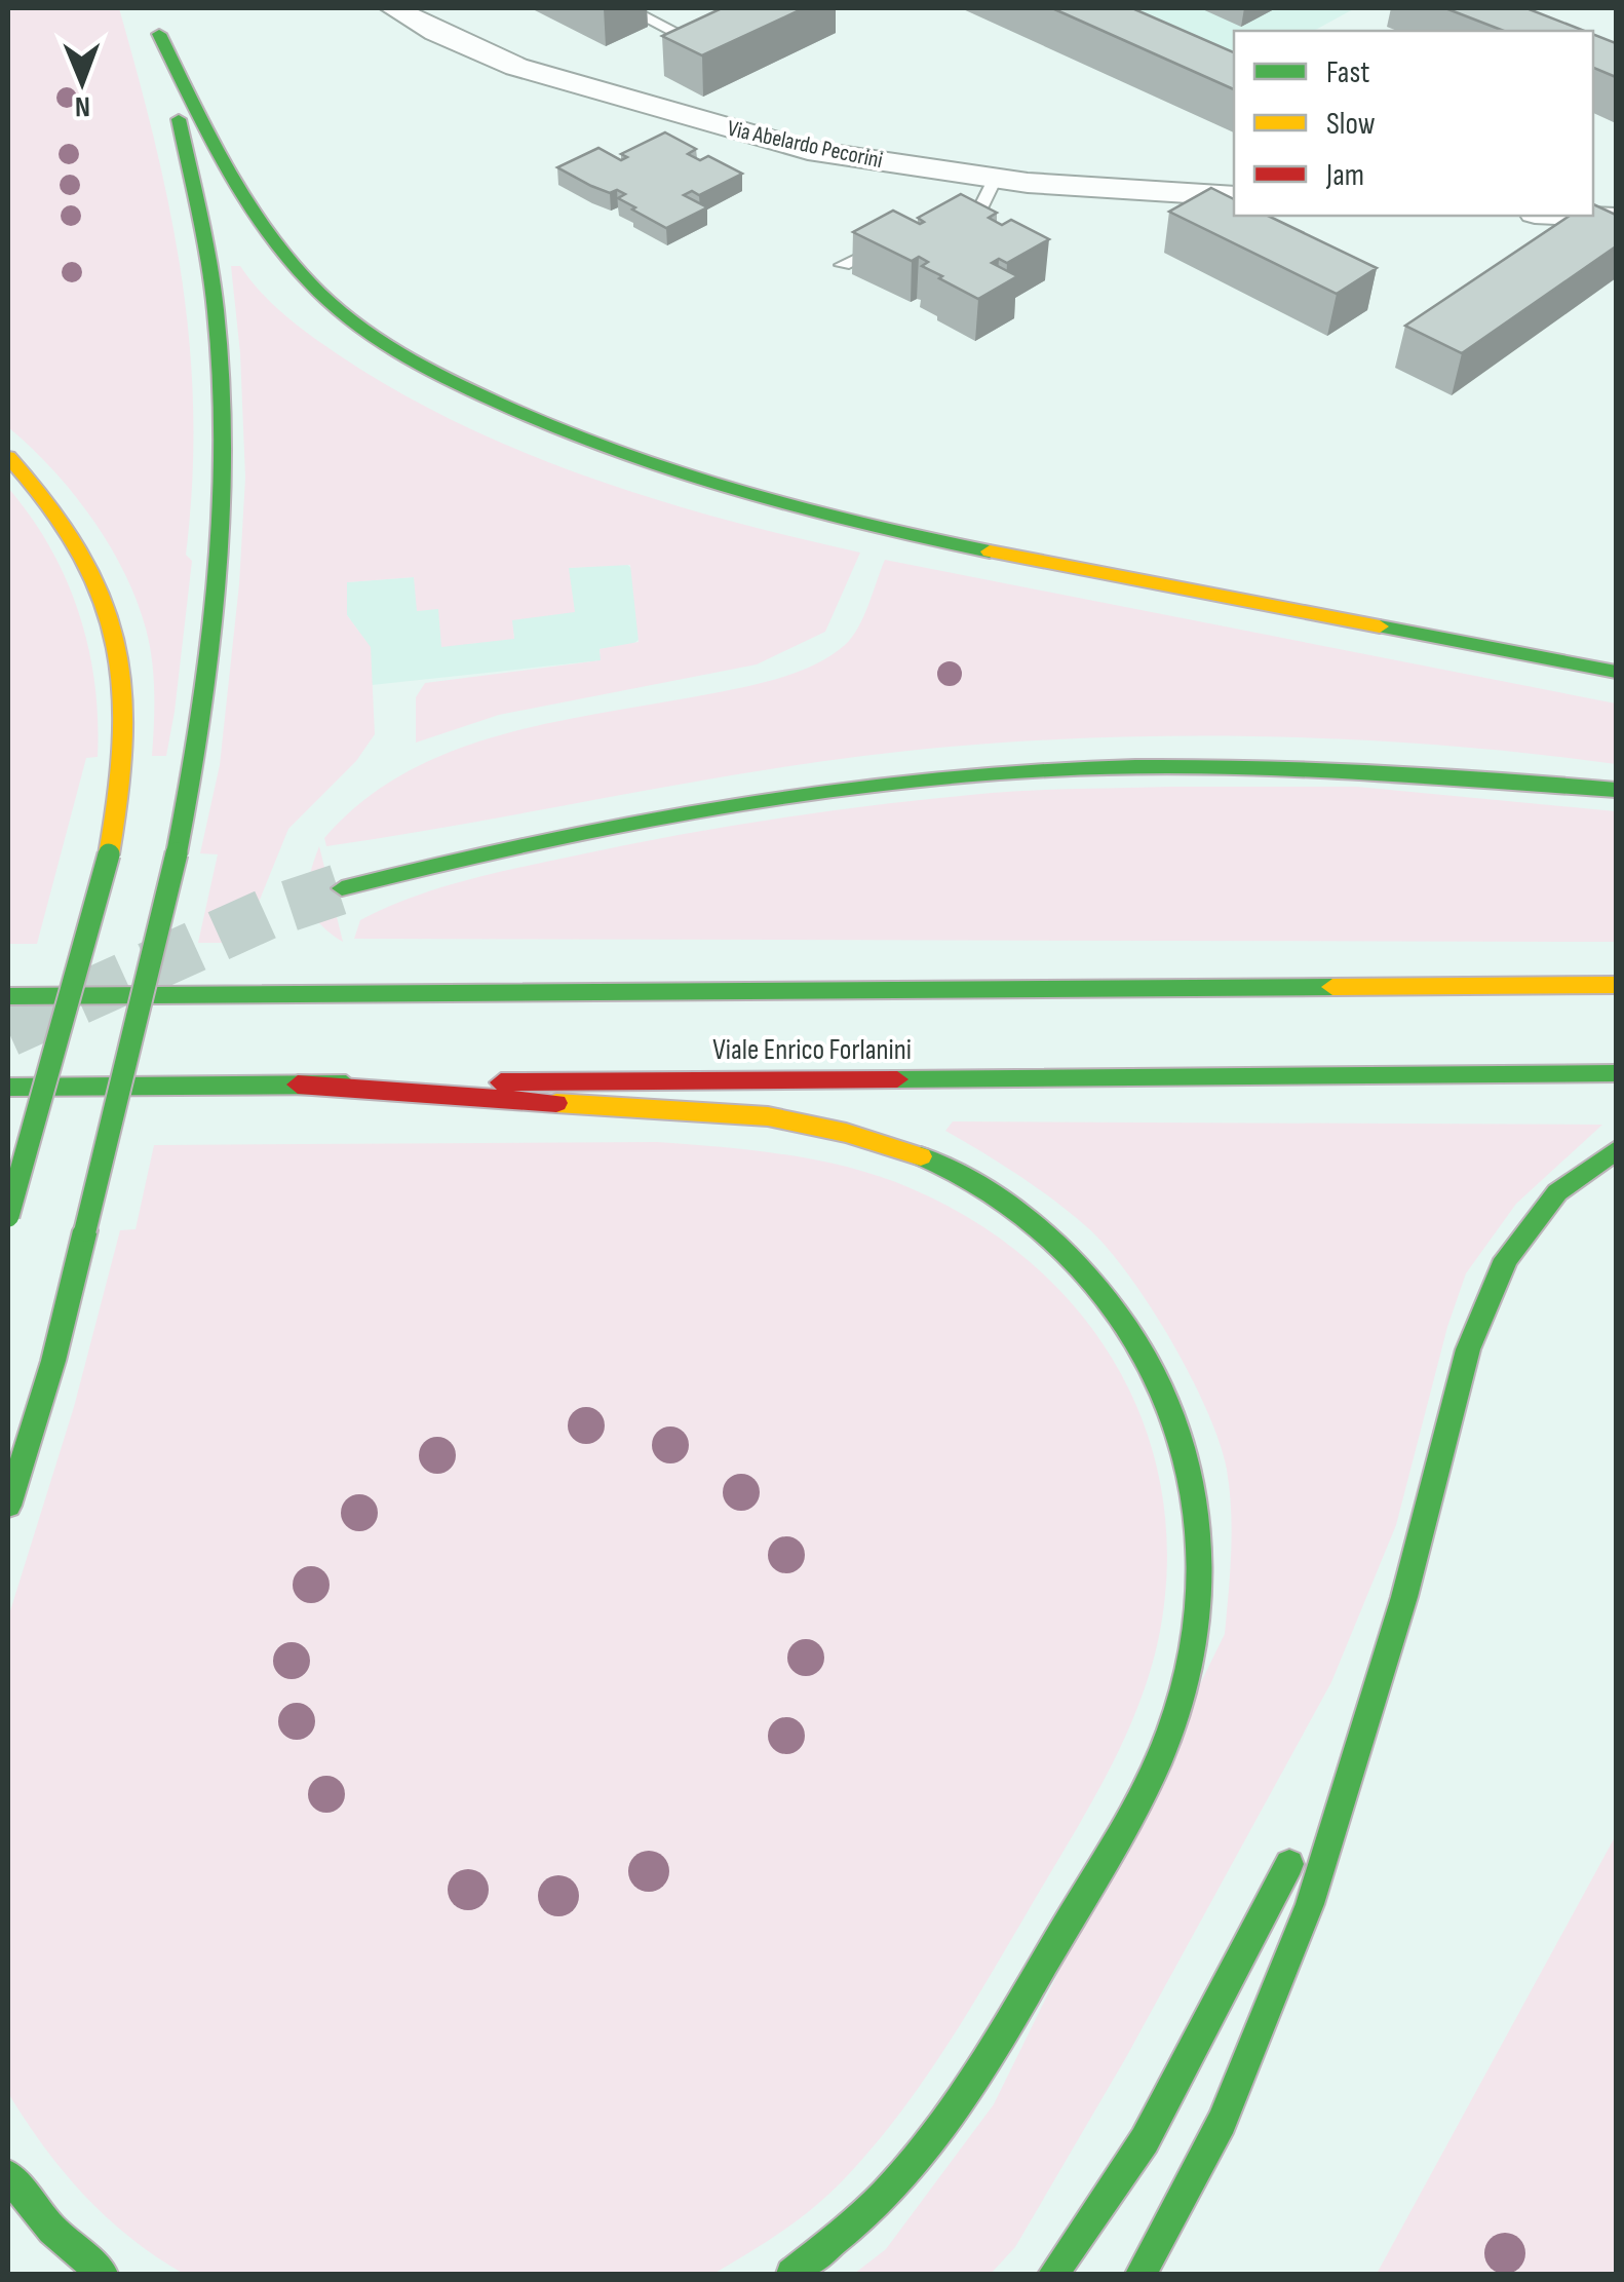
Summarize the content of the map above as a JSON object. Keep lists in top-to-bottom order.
{
  "streets": {
    "main road": ["Viale Enrico Forlanini"],
    "street": ["Via Abelardo Pecorini"]
  },
  "legend": ["Fast", "Slow", "Jam"],
  "north": "bottom"
}
